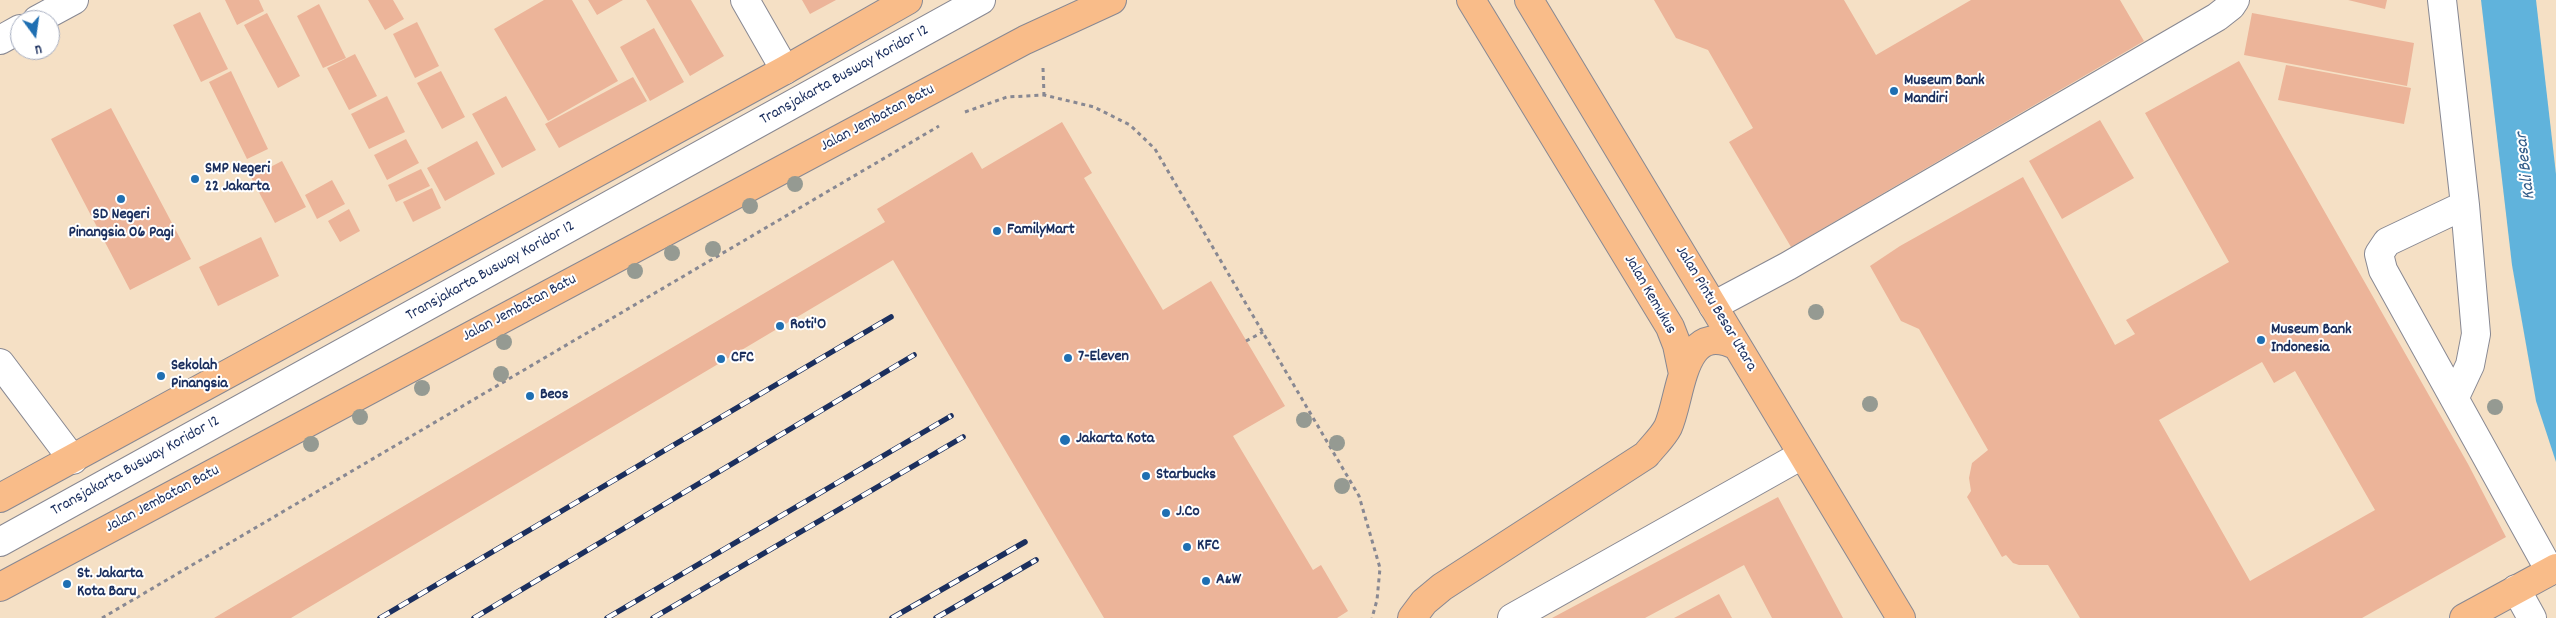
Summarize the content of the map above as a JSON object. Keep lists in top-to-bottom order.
{
  "streets": {
    "main road": ["Jalan Jembatan Batu", "Jalan Kemukus", "Jalan Pintu Besar Utara"],
    "street": ["Transjakarta Busway Koridor 12"]
  },
  "water": ["Kali Besar"],
  "places": [
    "Museum Bank Mandiri",
    "SMP Negeri 22 Jakarta",
    "SD Negeri Pinangsia 06 Pagi",
    "FamilyMart",
    "Roti'O",
    "Museum Bank Indonesia",
    "7-Eleven",
    "CFC",
    "Sekolah Pinangsia",
    "Beos",
    "Jakarta Kota",
    "Starbucks",
    "J.Co",
    "KFC",
    "A&W",
    "St. Jakarta Kota Baru"
  ],
  "north": "bottom"
}
